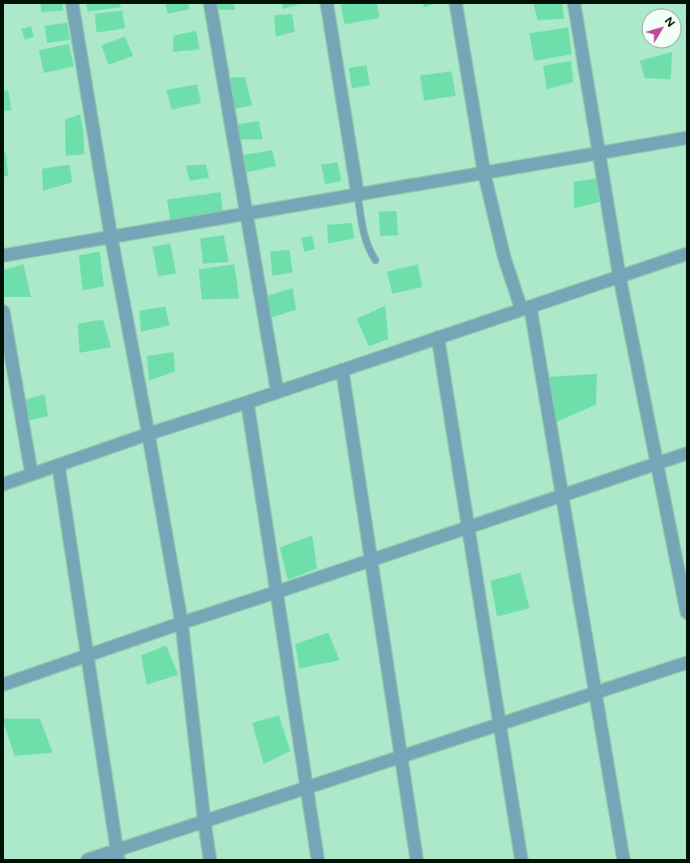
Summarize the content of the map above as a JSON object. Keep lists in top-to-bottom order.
{
  "north": "top right"
}
